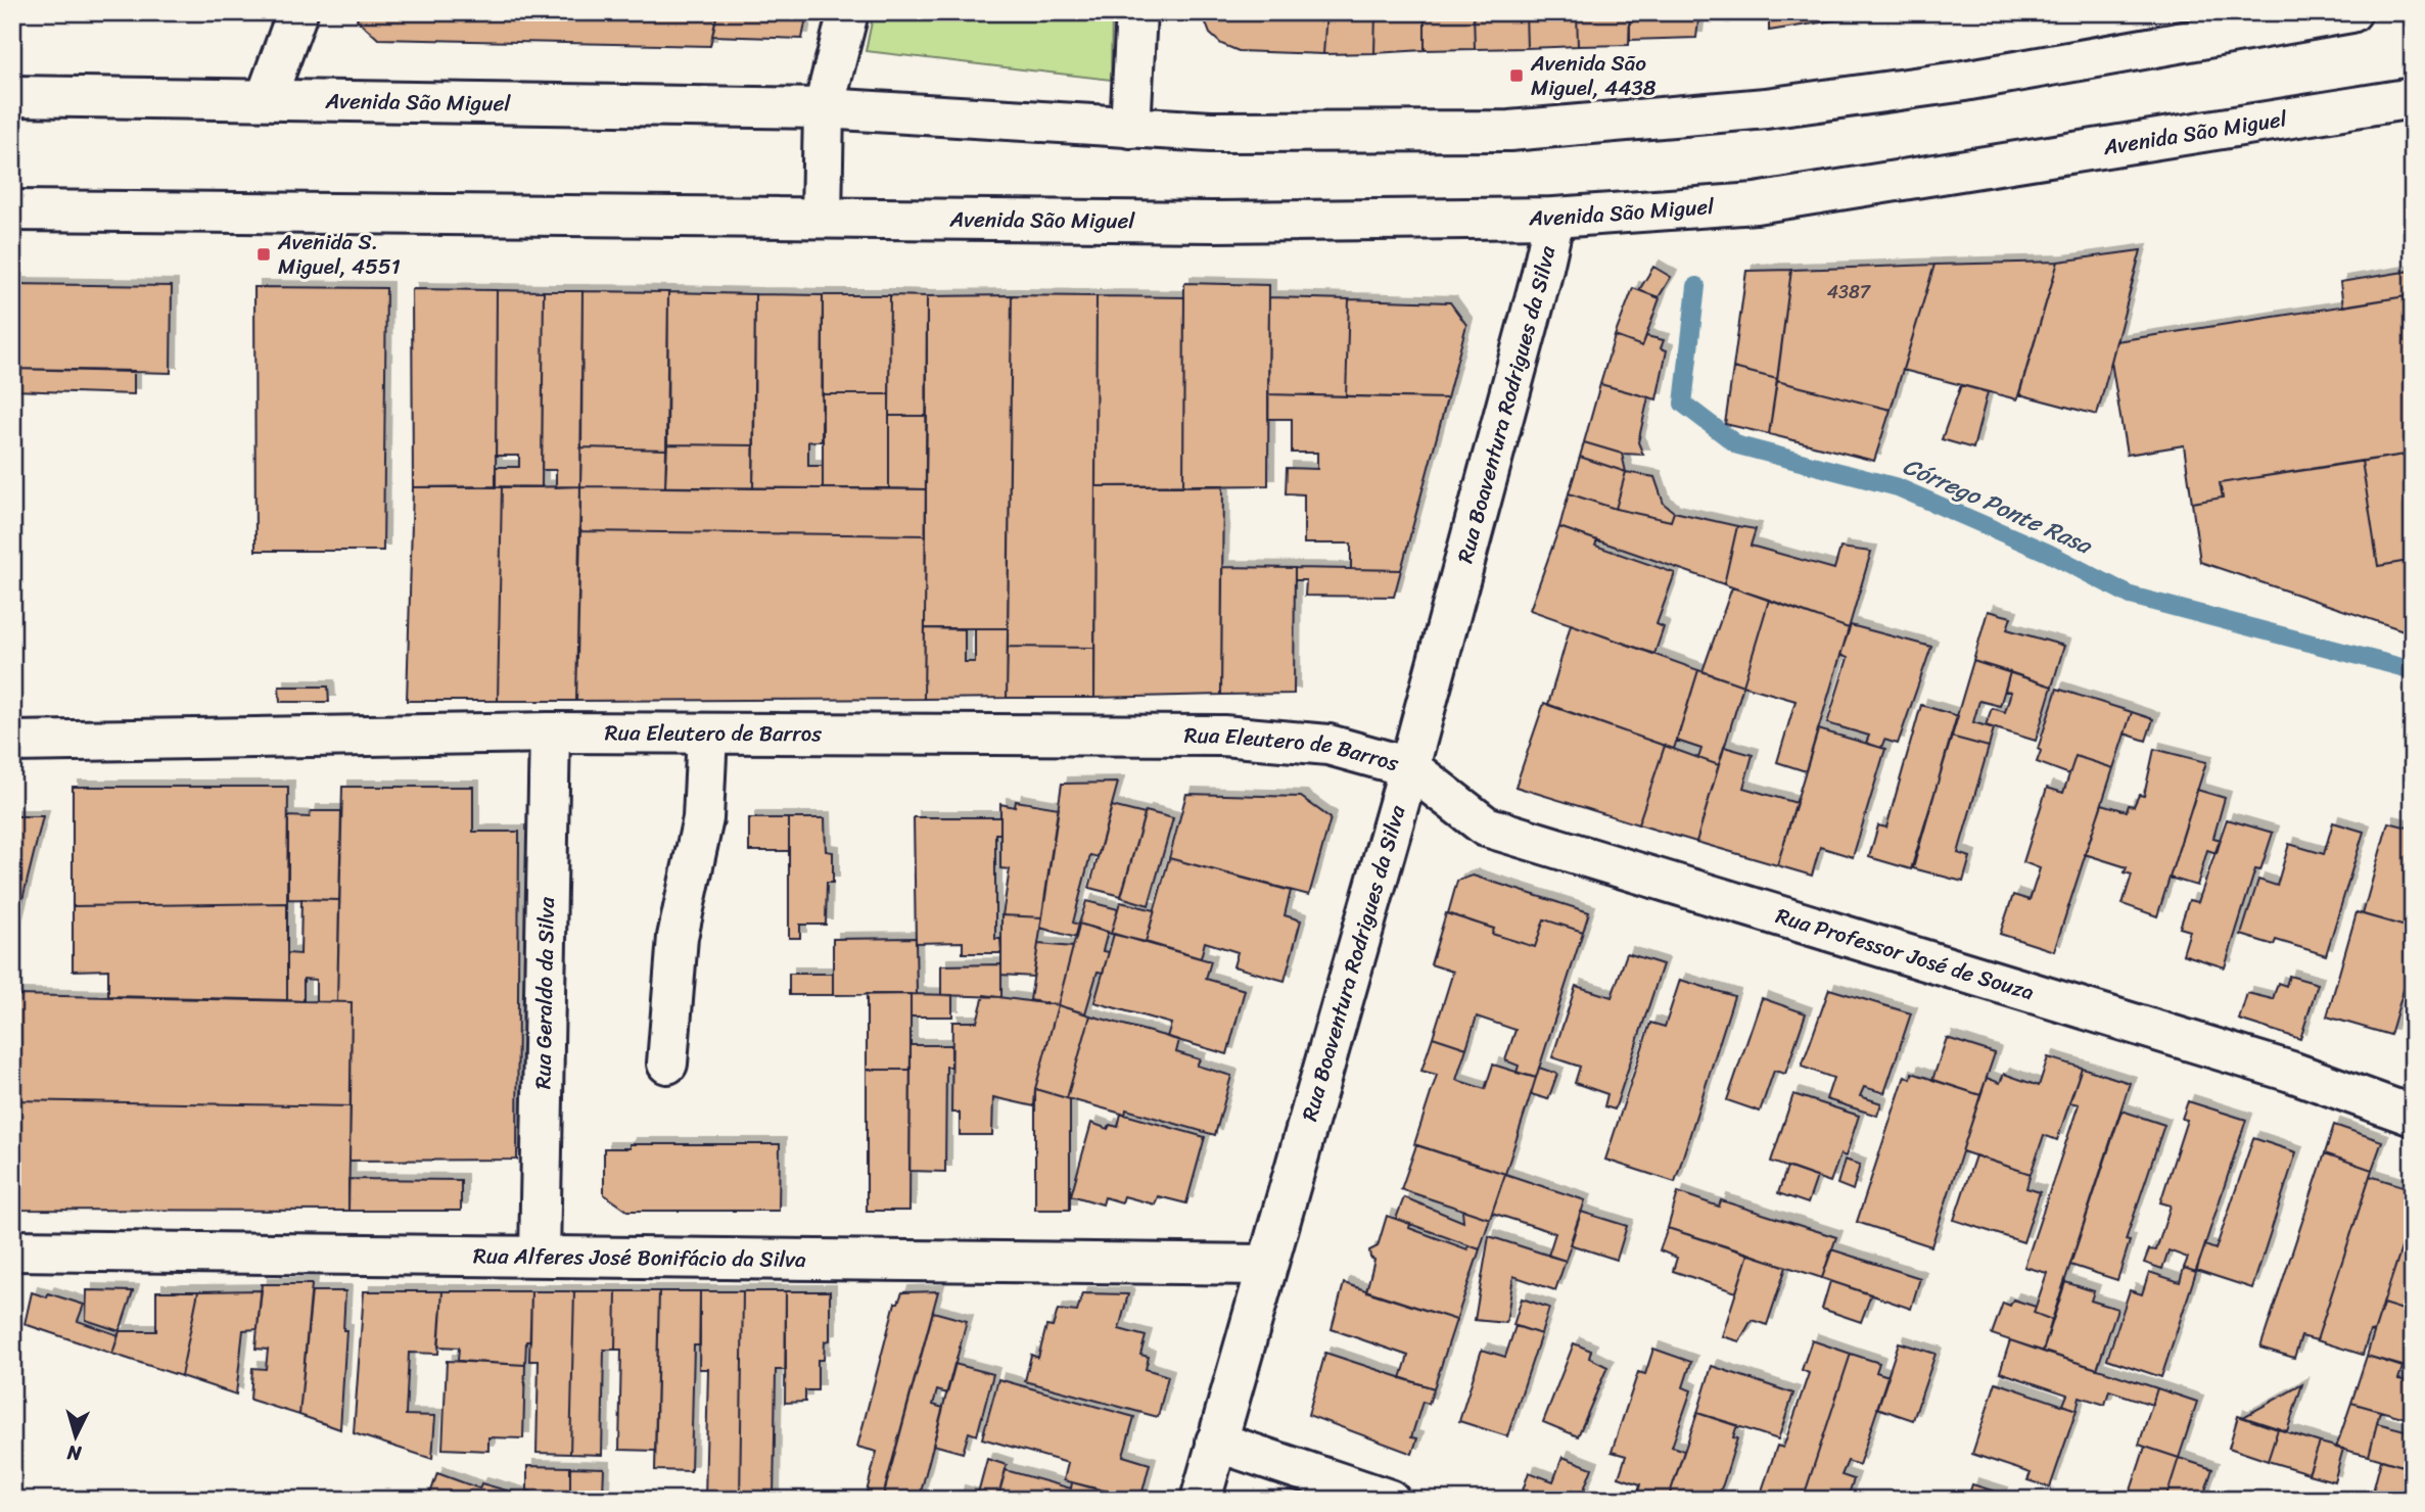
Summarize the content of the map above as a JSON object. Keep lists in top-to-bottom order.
{
  "streets": {
    "street": [
      "Avenida São Miguel",
      "Rua Boaventura Rodrigues da Silva",
      "Rua Eleutero de Barros",
      "Rua Professor José de Souza",
      "Rua Geraldo da Silva",
      "Rua Alferes José Bonifácio da Silva"
    ]
  },
  "crossings": [
    ["Avenida São Miguel", "Rua Boaventura Rodrigues da Silva"],
    ["Rua Boaventura Rodrigues da Silva", "Rua Eleutero de Barros"],
    ["Rua Boaventura Rodrigues da Silva", "Rua Professor José de Souza"],
    ["Rua Boaventura Rodrigues da Silva", "Rua Alferes José Bonifácio da Silva"],
    ["Rua Eleutero de Barros", "Rua Professor José de Souza"],
    ["Rua Eleutero de Barros", "Rua Geraldo da Silva"],
    ["Rua Geraldo da Silva", "Rua Alferes José Bonifácio da Silva"]
  ],
  "water": ["Córrego Ponte Rasa"],
  "places": {
    "transit": ["Avenida São Miguel, 4438", "Avenida S. Miguel, 4551"]
  },
  "house_numbers": ["4387"],
  "north": "bottom"
}
